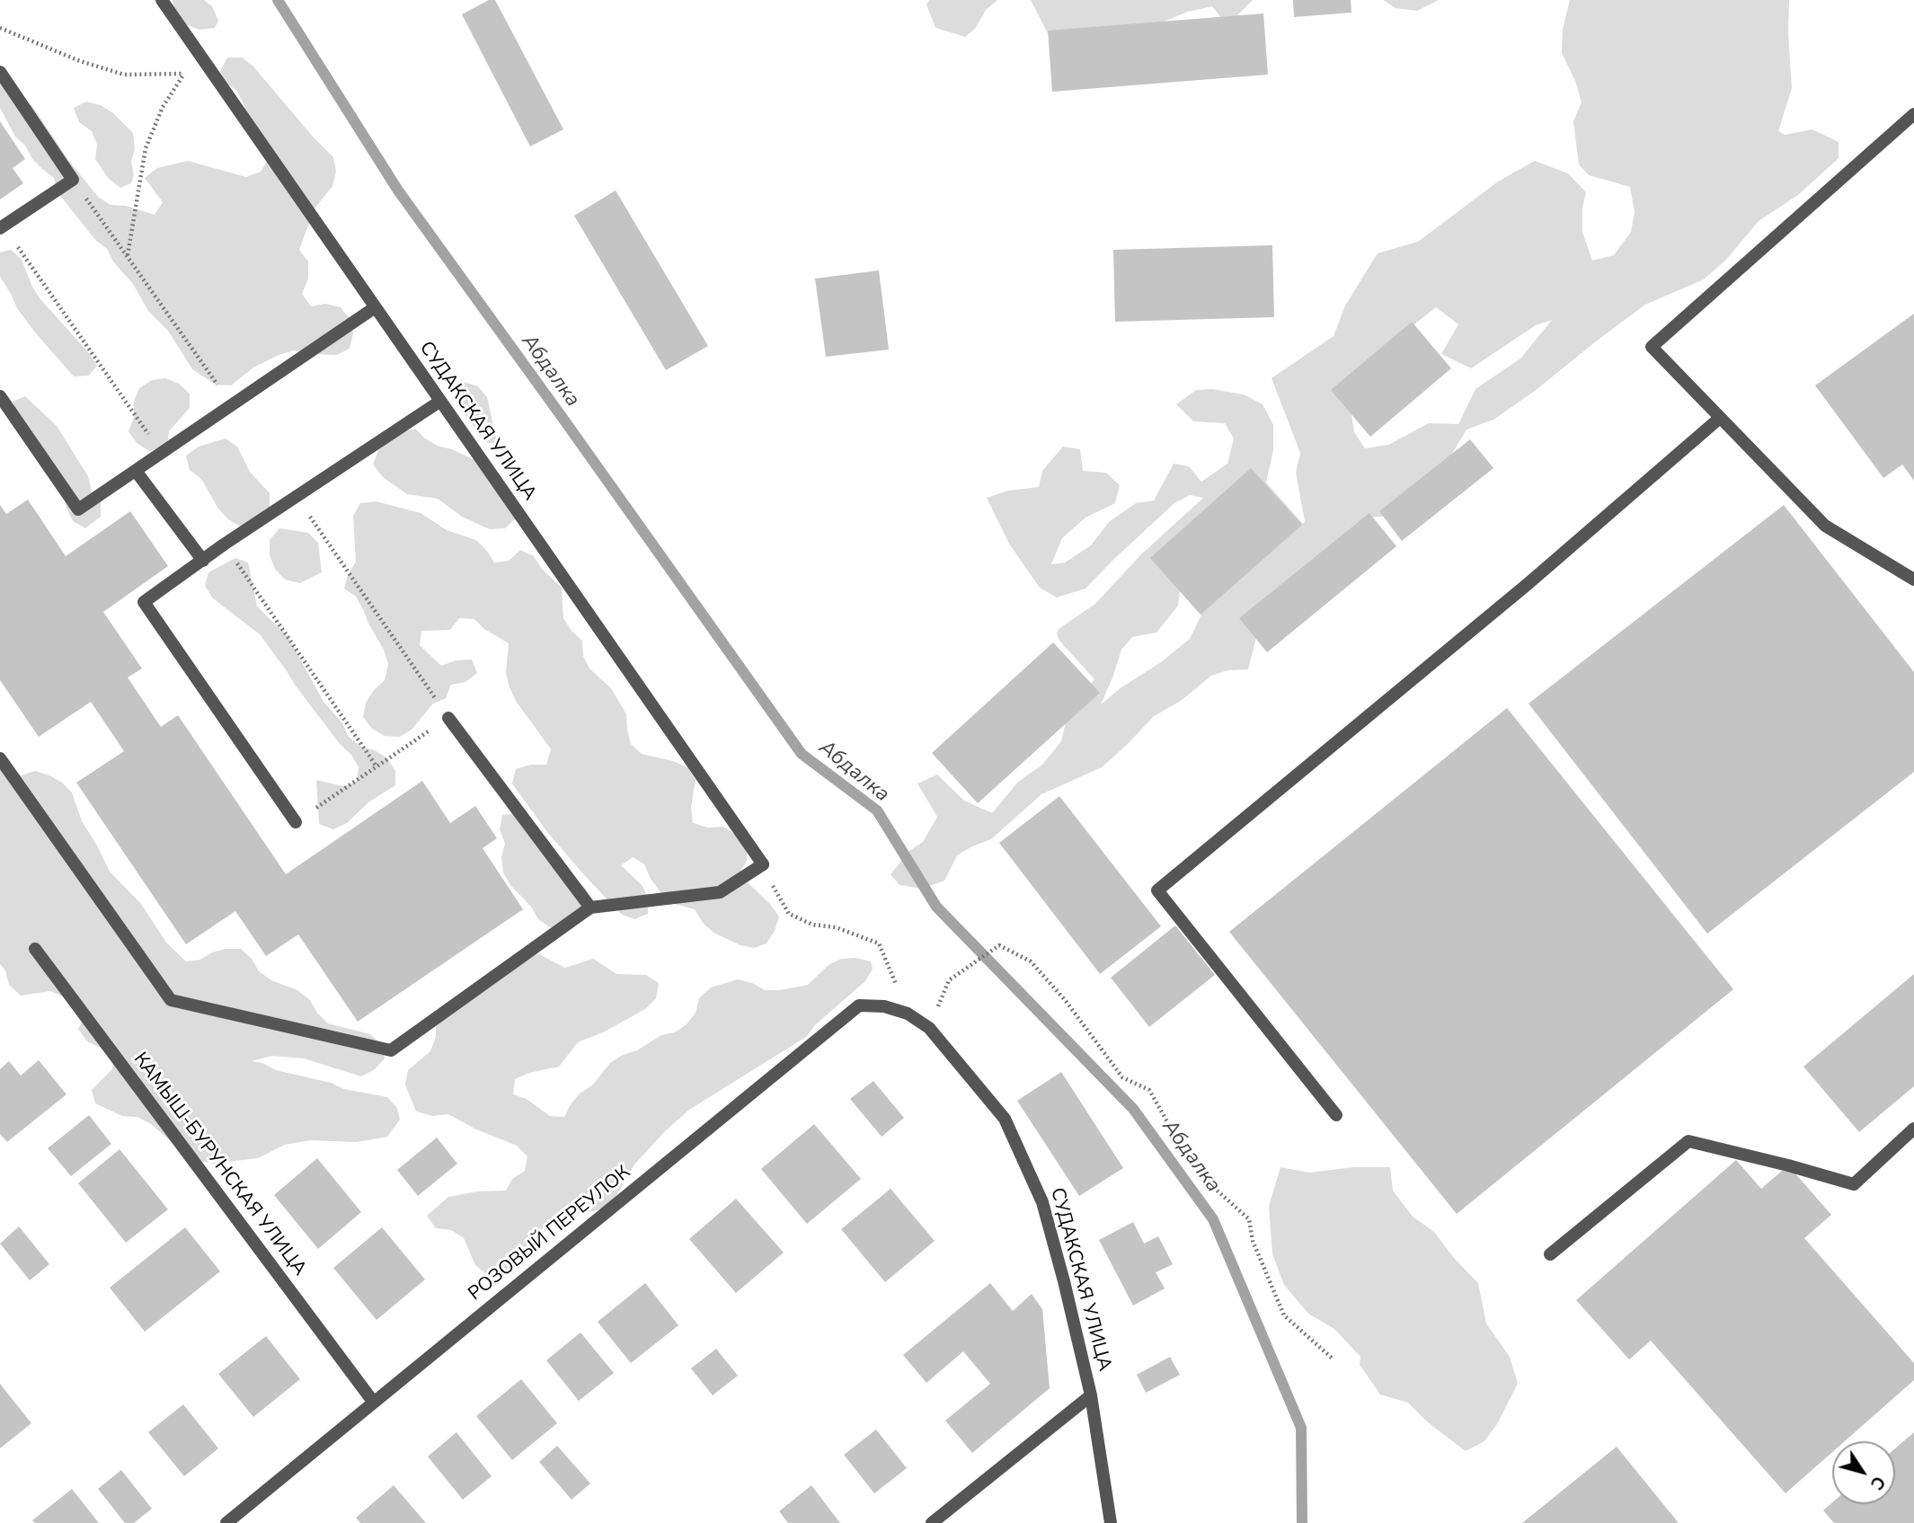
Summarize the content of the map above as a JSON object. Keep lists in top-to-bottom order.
{
  "streets": {
    "street": ["СУДАКСКАЯ УЛИЦА", "КАМЫШ-БУРУНСКАЯ УЛИЦА", "РОЗОВЫЙ ПЕРЕУЛОК"]
  },
  "crossings": [
    ["СУДАКСКАЯ УЛИЦА", "РОЗОВЫЙ ПЕРЕУЛОК"],
    ["КАМЫШ-БУРУНСКАЯ УЛИЦА", "РОЗОВЫЙ ПЕРЕУЛОК"]
  ],
  "water": ["Абдалка"],
  "north": "bottom right"
}
